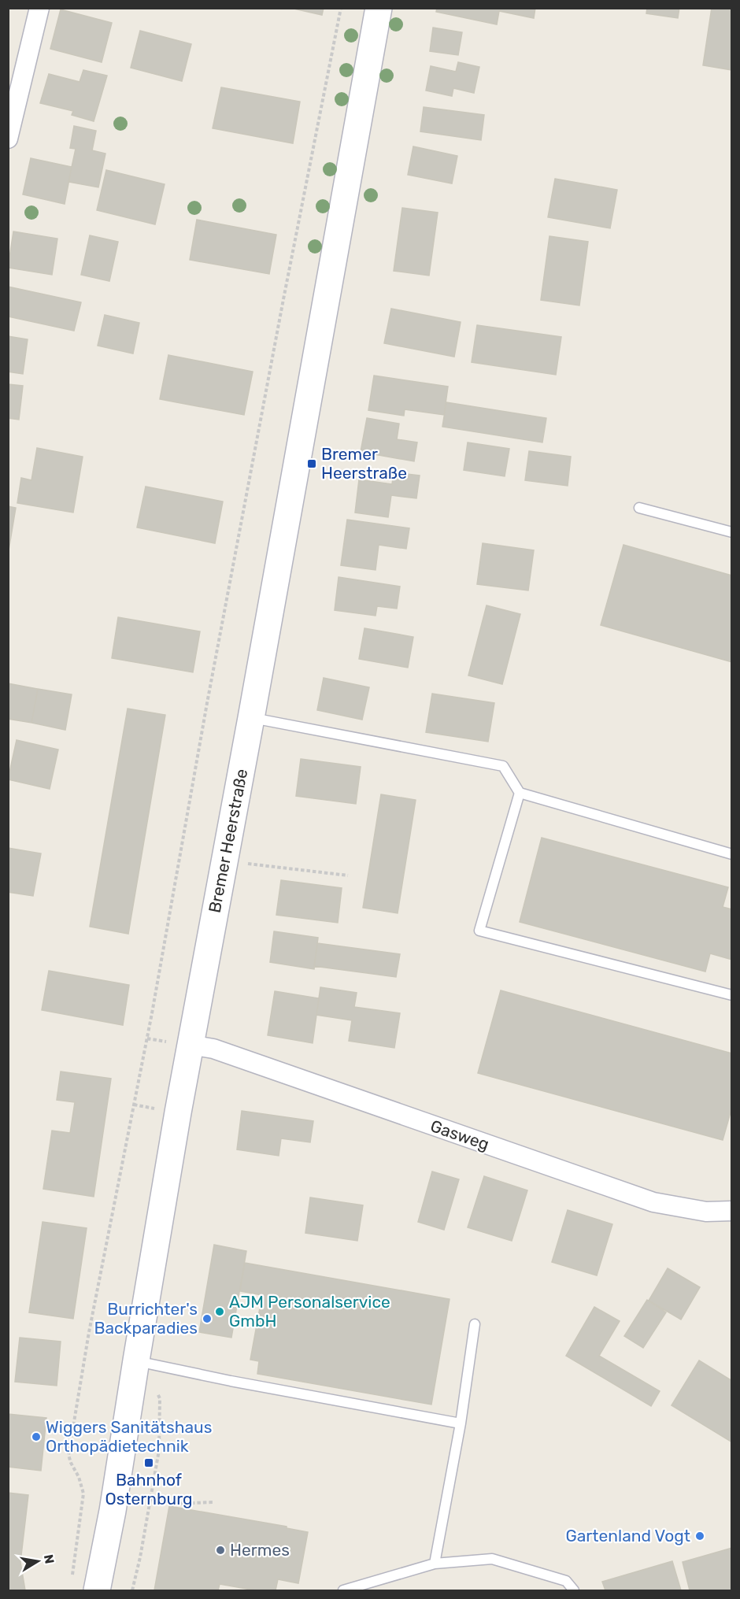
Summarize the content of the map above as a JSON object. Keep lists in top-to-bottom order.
{
  "streets": {
    "street": ["Bremer Heerstraße", "Gasweg"]
  },
  "crossings": [
    ["Bremer Heerstraße", "Gasweg"]
  ],
  "places": {
    "transit": ["Bremer Heerstraße", "Bahnhof Osternburg"],
    "other": [
      "AJM Personalservice GmbH",
      "Burrichter's Backparadies",
      "Wiggers Sanitätshaus Orthopädietechnik",
      "Gartenland Vogt",
      "Hermes"
    ]
  },
  "north": "right"
}
